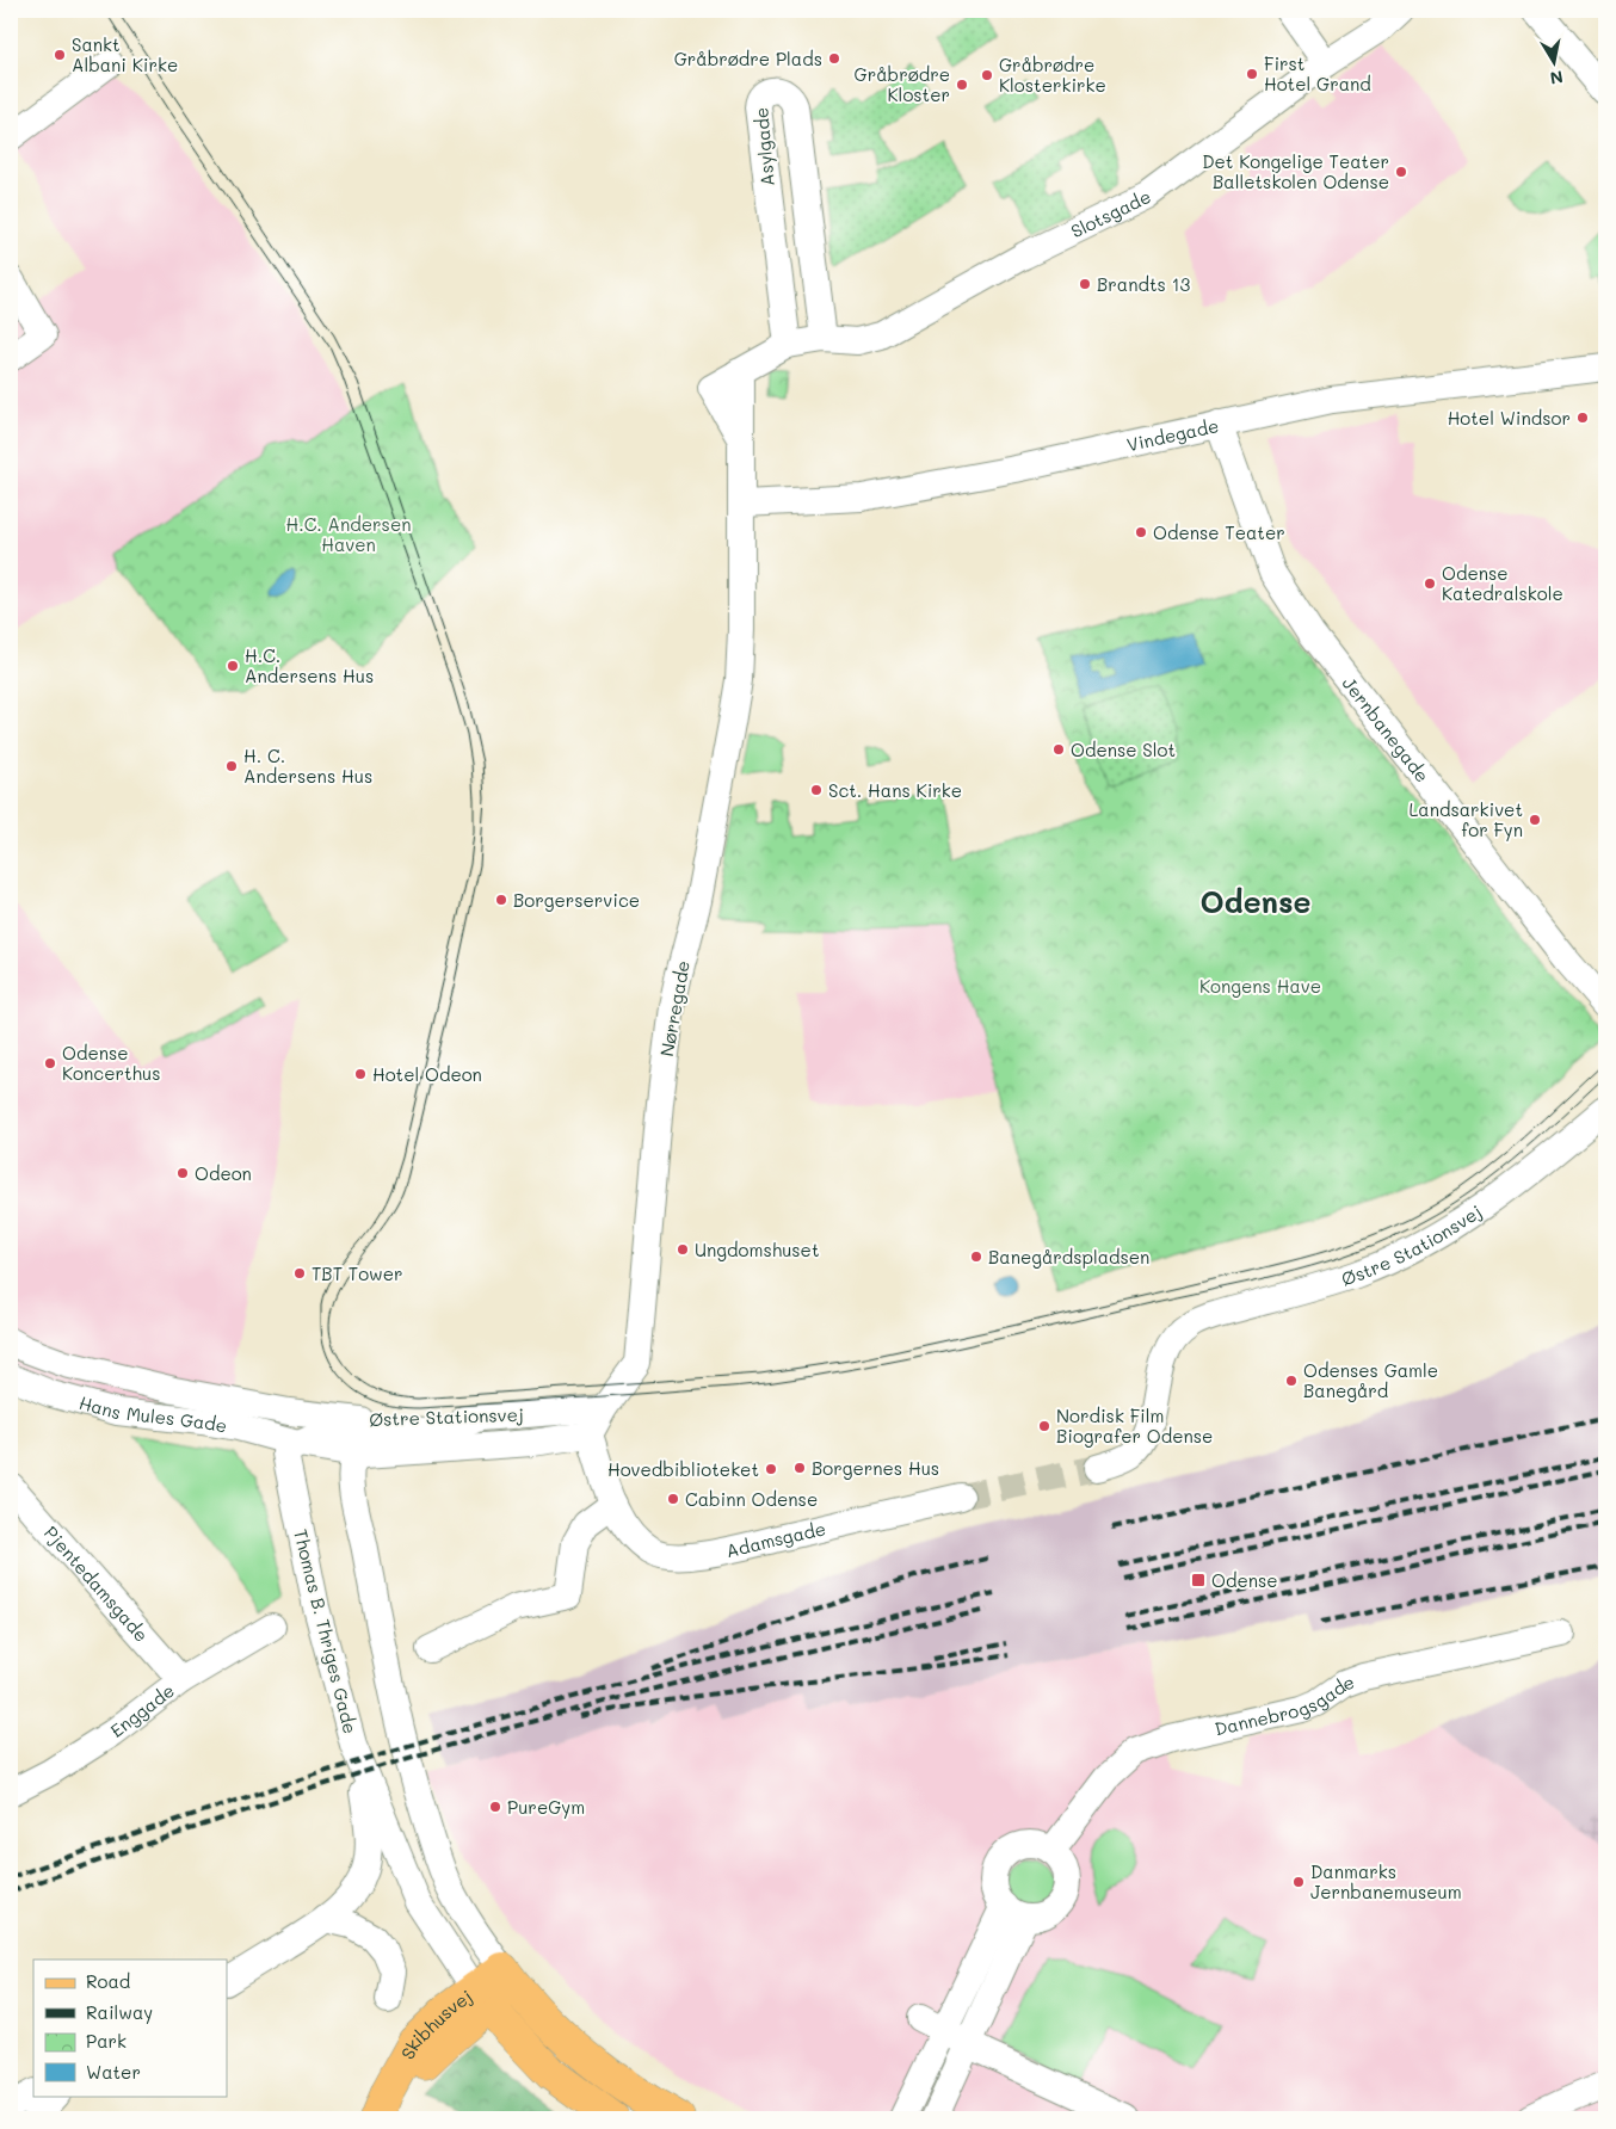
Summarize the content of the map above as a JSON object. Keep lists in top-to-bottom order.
{
  "streets": {
    "main road": ["Thomas B. Thriges Gade", "Skibhusvej"],
    "street": [
      "Asylgade",
      "Slotsgade",
      "Vindegade",
      "Jernbanegade",
      "Nørregade",
      "Østre Stationsvej",
      "Hans Mules Gade",
      "Adamsgade",
      "Pjentedamsgade",
      "Dannebrogsgade",
      "Enggade"
    ]
  },
  "crossings": [
    ["Asylgade", "Slotsgade"],
    ["Vindegade", "Jernbanegade"],
    ["Vindegade", "Nørregade"],
    ["Nørregade", "Østre Stationsvej"],
    ["Østre Stationsvej", "Hans Mules Gade"],
    ["Østre Stationsvej", "Adamsgade"],
    ["Østre Stationsvej", "Thomas B. Thriges Gade"],
    ["Hans Mules Gade", "Thomas B. Thriges Gade"],
    ["Pjentedamsgade", "Enggade"],
    ["Thomas B. Thriges Gade", "Skibhusvej"]
  ],
  "districts": ["Odense"],
  "parks": ["H.C. Andersen Haven", "Kongens Have"],
  "places": {
    "other": [
      "Sankt Albani Kirke",
      "Gråbrødre Plads",
      "First Hotel Grand",
      "Gråbrødre Klosterkirke",
      "Gråbrødre Kloster",
      "Det Kongelige Teater Balletskolen Odense",
      "Brandts 13",
      "Hotel Windsor",
      "Odense Teater",
      "Odense Katedralskole",
      "H.C. Andersens Hus",
      "Odense Slot",
      "H. C. Andersens Hus",
      "Sct. Hans Kirke",
      "Landsarkivet for Fyn",
      "Borgerservice",
      "Odense Koncerthus",
      "Hotel Odeon",
      "Odeon",
      "Ungdomshuset",
      "Banegårdspladsen",
      "TBT Tower",
      "Odenses Gamle Banegård",
      "Nordisk Film Biografer Odense",
      "Borgernes Hus",
      "Hovedbiblioteket",
      "Cabinn Odense",
      "PureGym",
      "Danmarks Jernbanemuseum"
    ],
    "transit": ["Odense"]
  },
  "legend": [
    "Road",
    "Railway",
    "Park",
    "Water"
  ],
  "north": "bottom"
}
